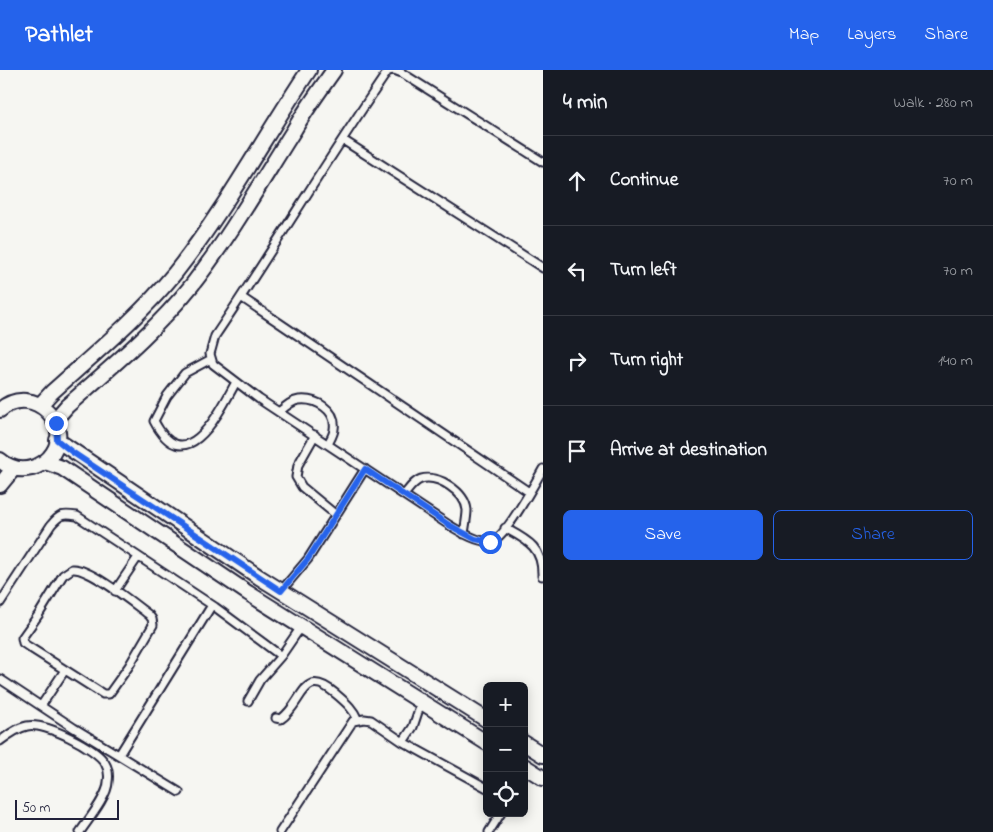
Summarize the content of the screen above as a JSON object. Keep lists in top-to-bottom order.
{
  "scale_bar": "50 m",
  "page": {
    "header": "Pathlet",
    "nav": ["Map", "Layers", "Share"],
    "heading": ["4 min", "Walk · 280 m"],
    "list": [
      ["Continue", "70 m"],
      ["Turn left", "70 m"],
      ["Turn right", "140 m"],
      "Arrive at destination"
    ],
    "buttons": ["Save", "Share"],
    "map_buttons": ["+", "−"],
    "scale": "50 m"
  }
}
